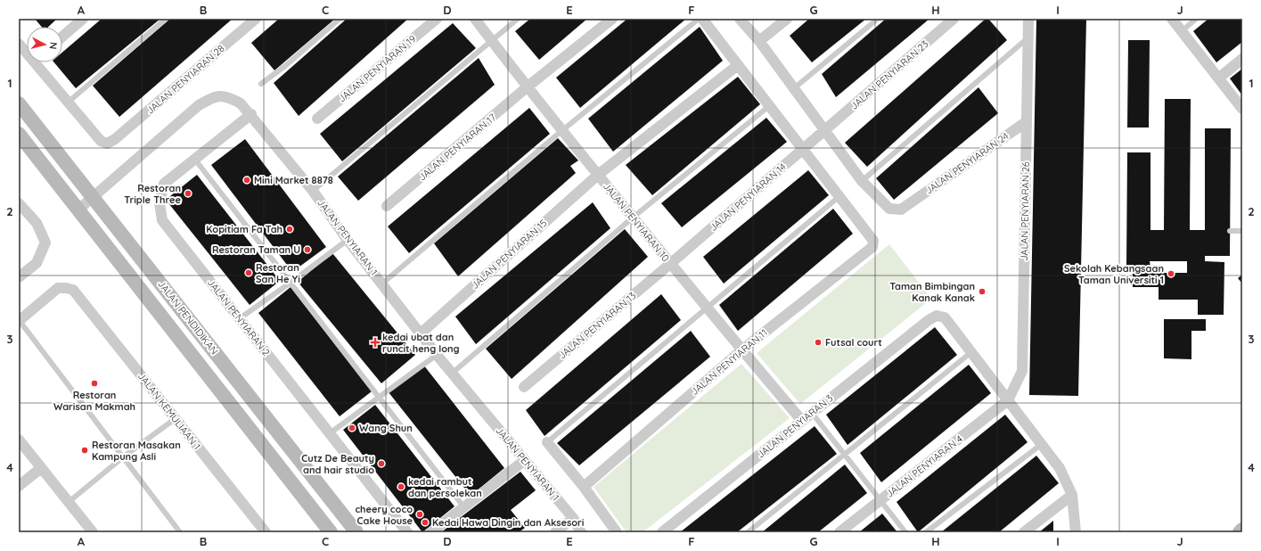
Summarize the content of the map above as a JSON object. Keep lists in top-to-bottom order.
{
  "streets": {
    "main road": ["JALAN PENDIDIKAN"],
    "street": [
      "JALAN PENYIARAN 19",
      "JALAN PENYIARAN 23",
      "JALAN PENYIARAN 28",
      "JALAN PENYIARAN 17",
      "JALAN PENYIARAN 24",
      "JALAN PENYIARAN 14",
      "JALAN PENYIARAN 26",
      "JALAN PENYIARAN 10",
      "JALAN PENYIARAN 1",
      "JALAN PENYIARAN 15",
      "JALAN PENYIARAN 2",
      "JALAN PENYIARAN 13",
      "JALAN PENYIARAN 11",
      "JALAN KEMULIAAN 1",
      "JALAN PENYIARAN 3",
      "JALAN PENYIARAN 4"
    ]
  },
  "crossings": [
    ["JALAN PENYIARAN 23", "JALAN PENYIARAN 14"],
    ["JALAN PENYIARAN 17", "JALAN PENYIARAN 10"],
    ["JALAN PENYIARAN 24", "JALAN PENYIARAN 26"],
    ["JALAN PENYIARAN 14", "JALAN PENYIARAN 10"],
    ["JALAN PENYIARAN 14", "JALAN PENYIARAN 13"],
    ["JALAN PENYIARAN 26", "JALAN PENYIARAN 4"],
    ["JALAN PENYIARAN 10", "JALAN PENYIARAN 15"],
    ["JALAN PENYIARAN 10", "JALAN PENYIARAN 13"],
    ["JALAN PENYIARAN 10", "JALAN PENYIARAN 11"],
    ["JALAN PENYIARAN 10", "JALAN PENYIARAN 3"],
    ["JALAN PENYIARAN 1", "JALAN PENYIARAN 15"],
    ["JALAN PENYIARAN 1", "JALAN PENDIDIKAN"],
    ["JALAN PENYIARAN 1", "JALAN PENYIARAN 2"]
  ],
  "places": {
    "other": [
      "Mini Market 8878",
      "Restoran Triple Three",
      "Kopitiam Fa Tah",
      "Restoran Taman U",
      "Restoran San He Yi",
      "Sekolah Kebangsaan Taman Universiti 1",
      "Taman Bimbingan Kanak Kanak",
      "Futsal court",
      "Restoran Warisan Makmah",
      "Wang Shun",
      "Restoran Masakan Kampung Asli",
      "Cutz De Beauty and hair studio",
      "kedai rambut dan persolekan",
      "cheery coco Cake House",
      "Kedai Hawa Dingin dan Aksesori"
    ],
    "health": ["kedai ubat dan runcit heng long"]
  },
  "north": "right",
  "grid": {
    "columns": [
      "A",
      "B",
      "C",
      "D",
      "E",
      "F",
      "G",
      "H",
      "I",
      "J"
    ],
    "rows": [
      "1",
      "2",
      "3",
      "4"
    ]
  }
}
